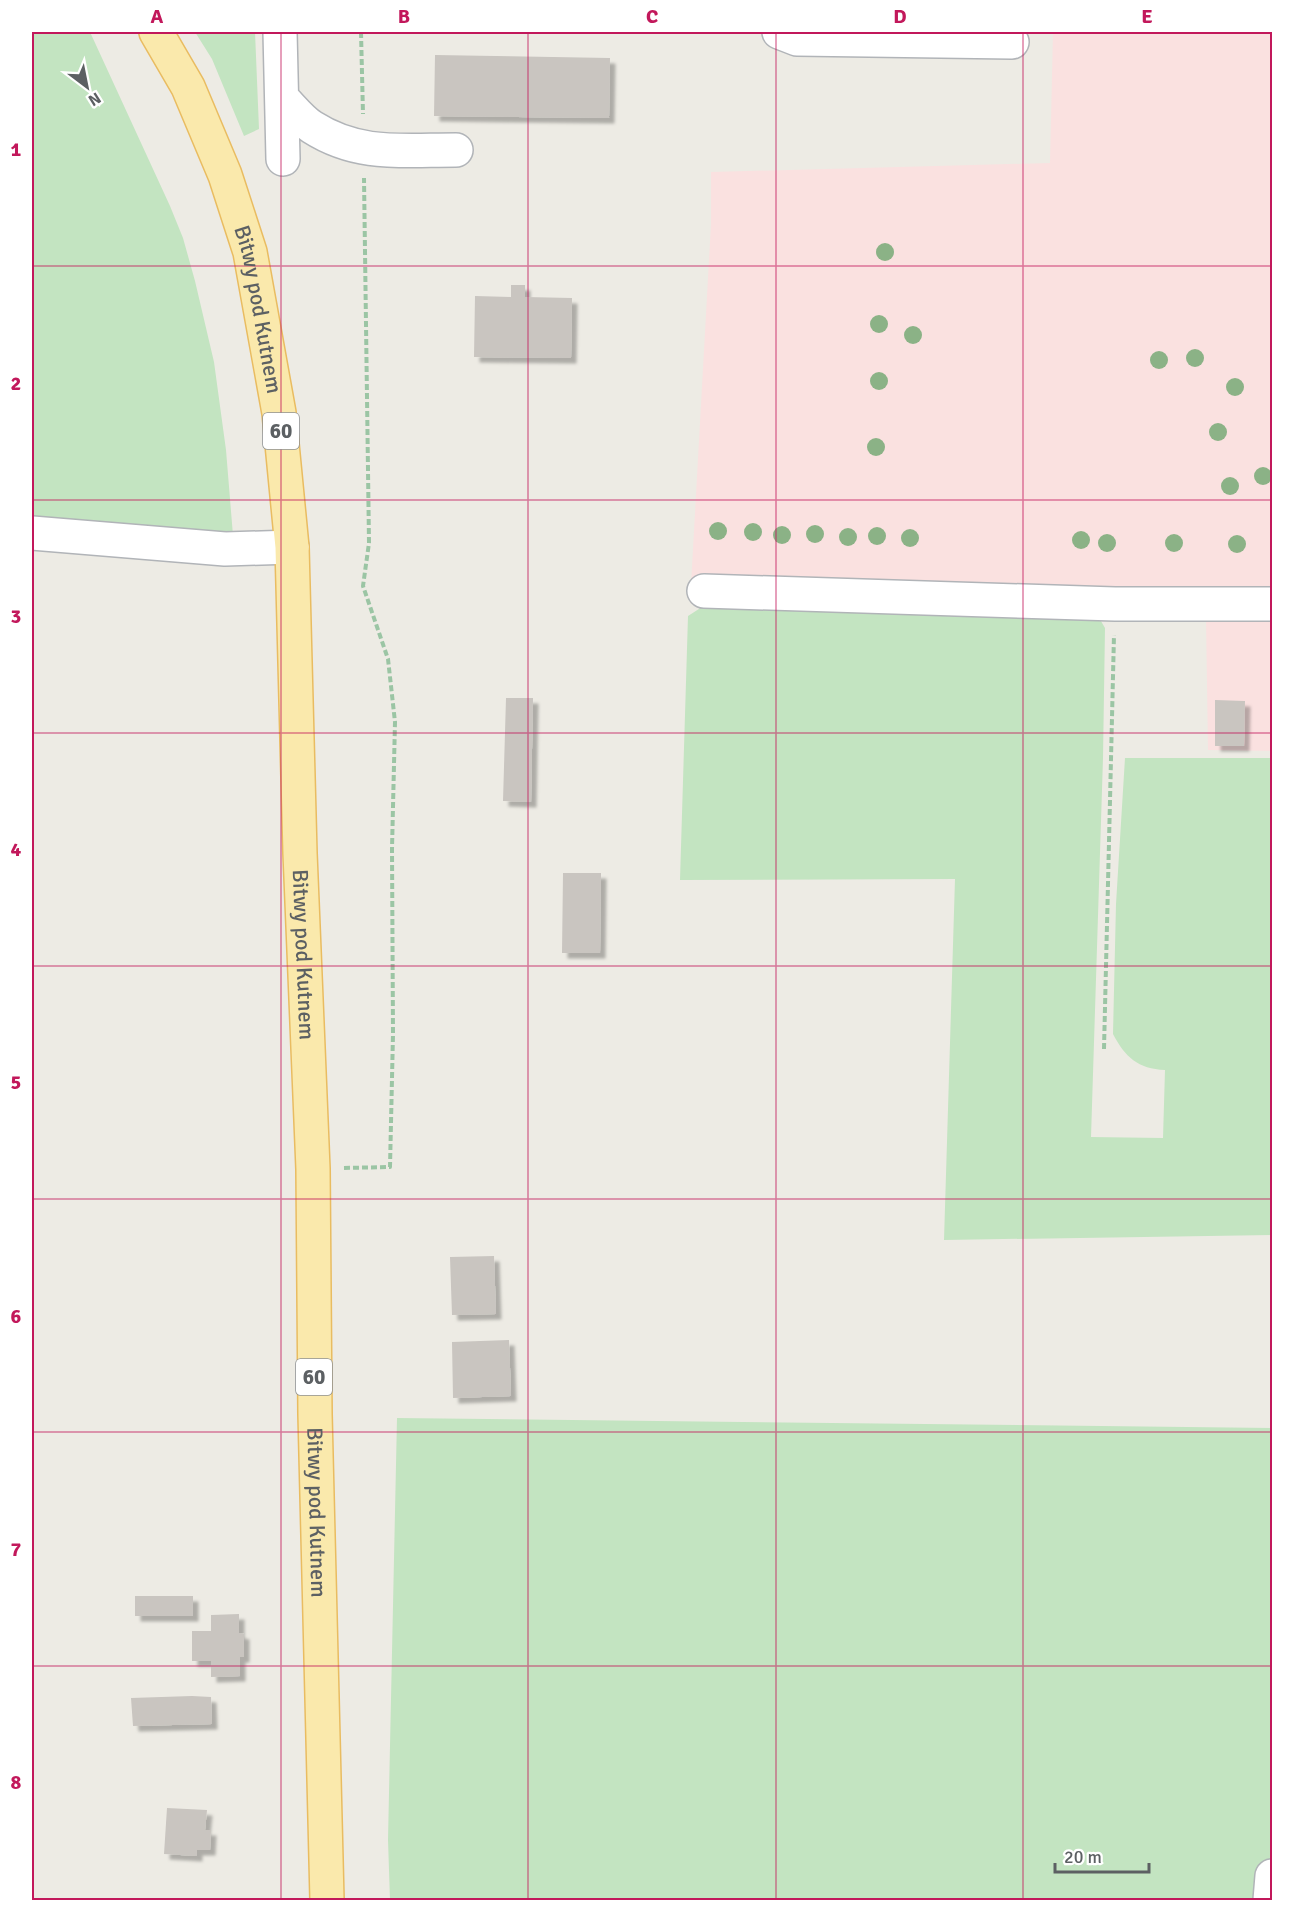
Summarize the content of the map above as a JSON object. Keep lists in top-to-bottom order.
{
  "streets": {
    "main road": ["Bitwy pod Kutnem", "60"]
  },
  "scale_bar": "20 m",
  "north": "bottom right",
  "grid": {
    "columns": [
      "A",
      "B",
      "C",
      "D",
      "E"
    ],
    "rows": [
      "1",
      "2",
      "3",
      "4",
      "5",
      "6",
      "7",
      "8"
    ]
  }
}
